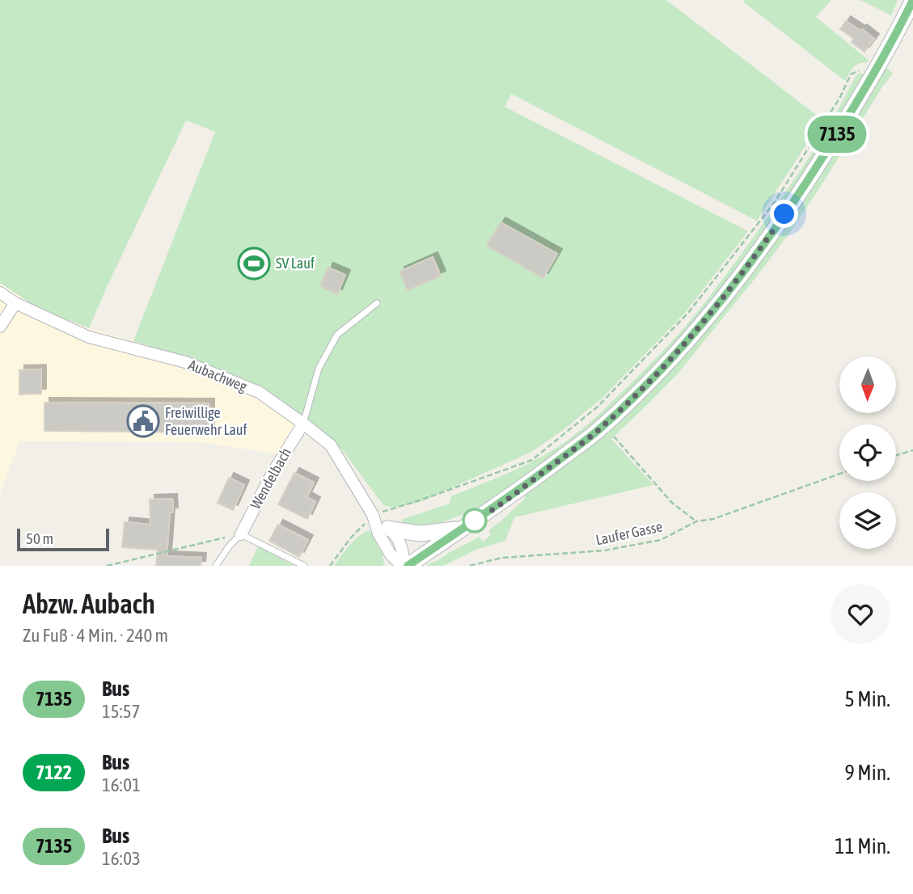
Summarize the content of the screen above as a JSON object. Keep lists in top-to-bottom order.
{
  "streets": {
    "street": ["Aubachweg", "Wendelbach"],
    "path": ["Laufer Gasse"]
  },
  "crossings": [
    ["Aubachweg", "Wendelbach"]
  ],
  "places": {
    "sports": ["SV Lauf"],
    "public building": ["Freiwillige Feuerwehr Lauf"]
  },
  "lines": ["bus line 7135"],
  "scale_bar": "50 m",
  "north": "bottom",
  "page": {
    "on_map": "7135",
    "scale": "50 m",
    "heading": ["Abzw. Aubach", "Zu Fuß · 4 Min. · 240 m"],
    "list": [
      {
        "mark": "7135",
        "name": "Bus",
        "note": "15:57",
        "value": "5 Min."
      },
      {
        "mark": "7122",
        "name": "Bus",
        "note": "16:01",
        "value": "9 Min."
      },
      {
        "mark": "7135",
        "name": "Bus",
        "note": "16:03",
        "value": "11 Min."
      }
    ]
  }
}
